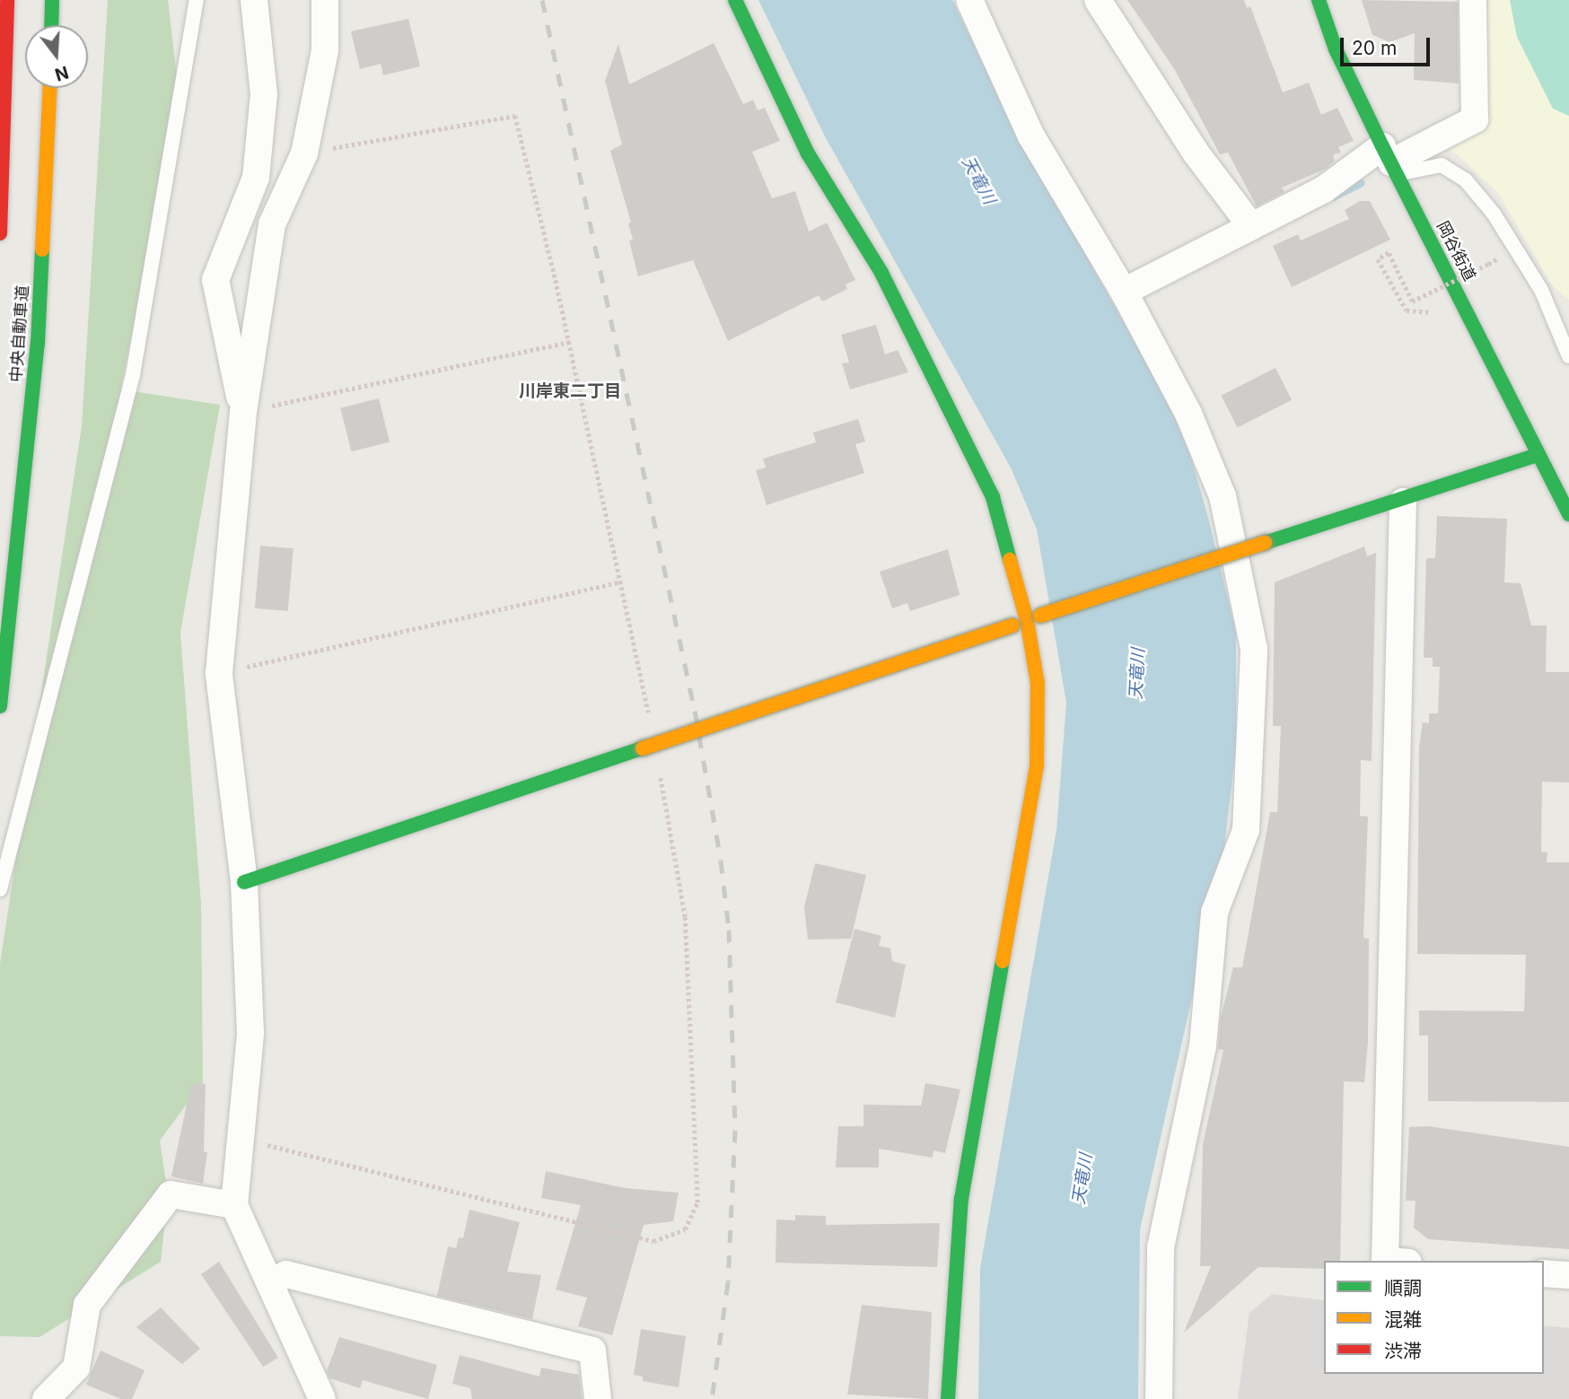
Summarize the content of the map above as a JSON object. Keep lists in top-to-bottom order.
{
  "streets": {
    "main road": ["岡谷街道", "中央自動車道"]
  },
  "districts": ["川岸東二丁目"],
  "water": ["天竜川"],
  "legend": ["順調", "混雑", "渋滞"],
  "scale_bar": "20 m",
  "north": "bottom"
}
